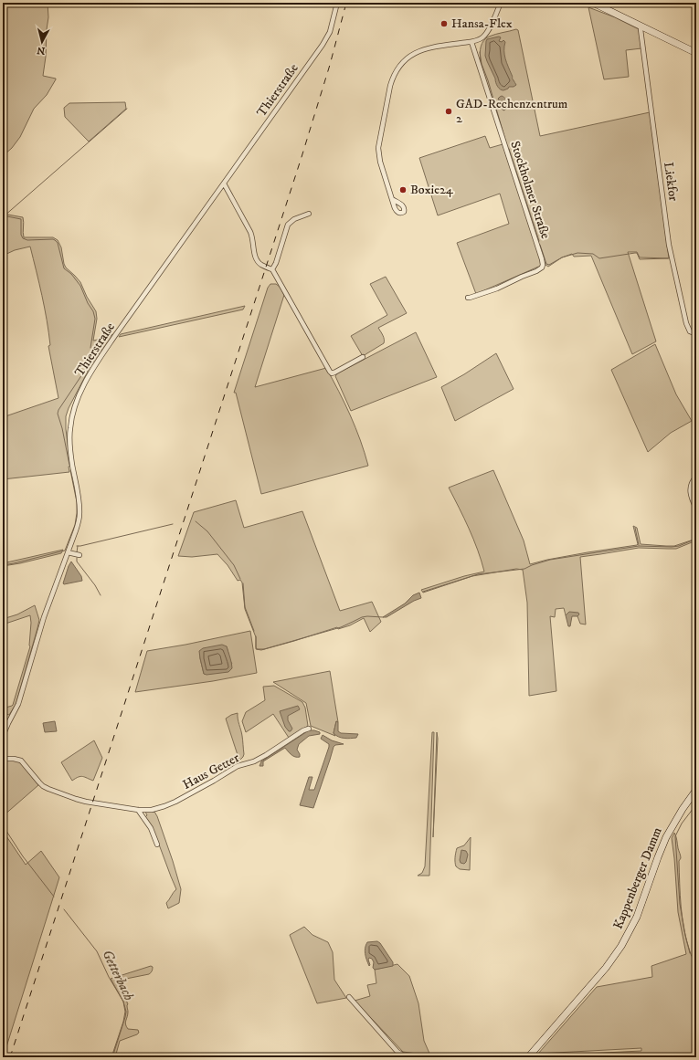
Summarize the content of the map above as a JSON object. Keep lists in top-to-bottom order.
{
  "streets": {
    "main road": ["Kappenberger Damm"],
    "street": [
      "Thierstraße",
      "Liekfor",
      "Stockholmer Straße",
      "Haus Getter"
    ]
  },
  "water": ["Getterbach"],
  "places": ["Hansa-Flex", "GAD-Rechenzentrum 2", "Boxie24"],
  "north": "bottom"
}
